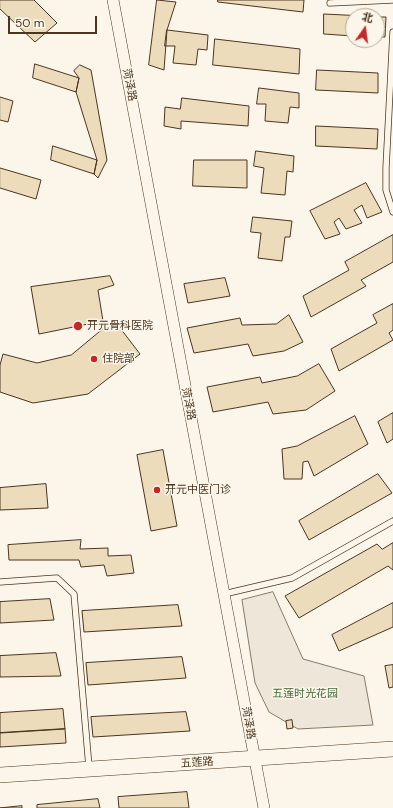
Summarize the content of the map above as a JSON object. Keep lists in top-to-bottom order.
{
  "streets": {
    "street": ["菏泽路", "五莲路"]
  },
  "crossings": [
    ["菏泽路", "五莲路"]
  ],
  "parks": ["五莲时光花园"],
  "places": ["开元骨科医院", "住院部", "开元中医门诊"],
  "scale_bar": "50 m",
  "north": "top"
}
